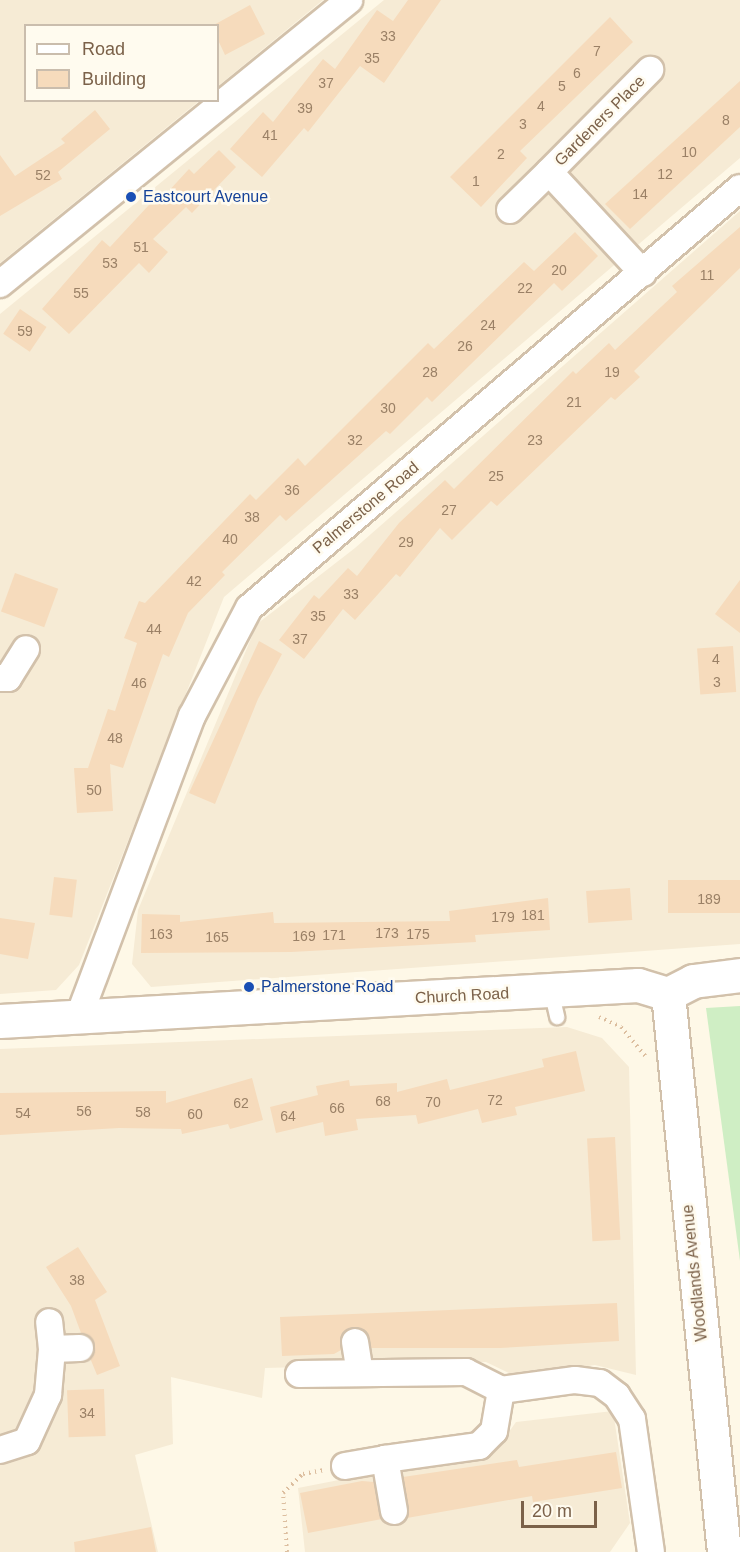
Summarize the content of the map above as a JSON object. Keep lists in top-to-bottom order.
{
  "streets": {
    "main road": ["Church Road", "Woodlands Avenue"],
    "street": ["Gardeners Place", "Palmerstone Road"]
  },
  "crossings": [
    ["Gardeners Place", "Palmerstone Road"],
    ["Palmerstone Road", "Church Road"],
    ["Church Road", "Woodlands Avenue"]
  ],
  "places": ["Eastcourt Avenue", "Palmerstone Road"],
  "house_numbers": [
    "33",
    "7",
    "35",
    "6",
    "37",
    "5",
    "4",
    "39",
    "8",
    "3",
    "41",
    "10",
    "2",
    "12",
    "52",
    "1",
    "14",
    "51",
    "53",
    "20",
    "11",
    "22",
    "55",
    "24",
    "59",
    "26",
    "28",
    "19",
    "21",
    "30",
    "32",
    "23",
    "25",
    "36",
    "27",
    "38",
    "40",
    "29",
    "42",
    "33",
    "35",
    "44",
    "37",
    "4",
    "3",
    "46",
    "48",
    "50",
    "189",
    "181",
    "179",
    "173",
    "163",
    "175",
    "171",
    "169",
    "165",
    "72",
    "68",
    "70",
    "62",
    "66",
    "56",
    "58",
    "54",
    "60",
    "64",
    "38",
    "34"
  ],
  "legend": ["Road", "Building"],
  "scale_bar": "20 m"
}
